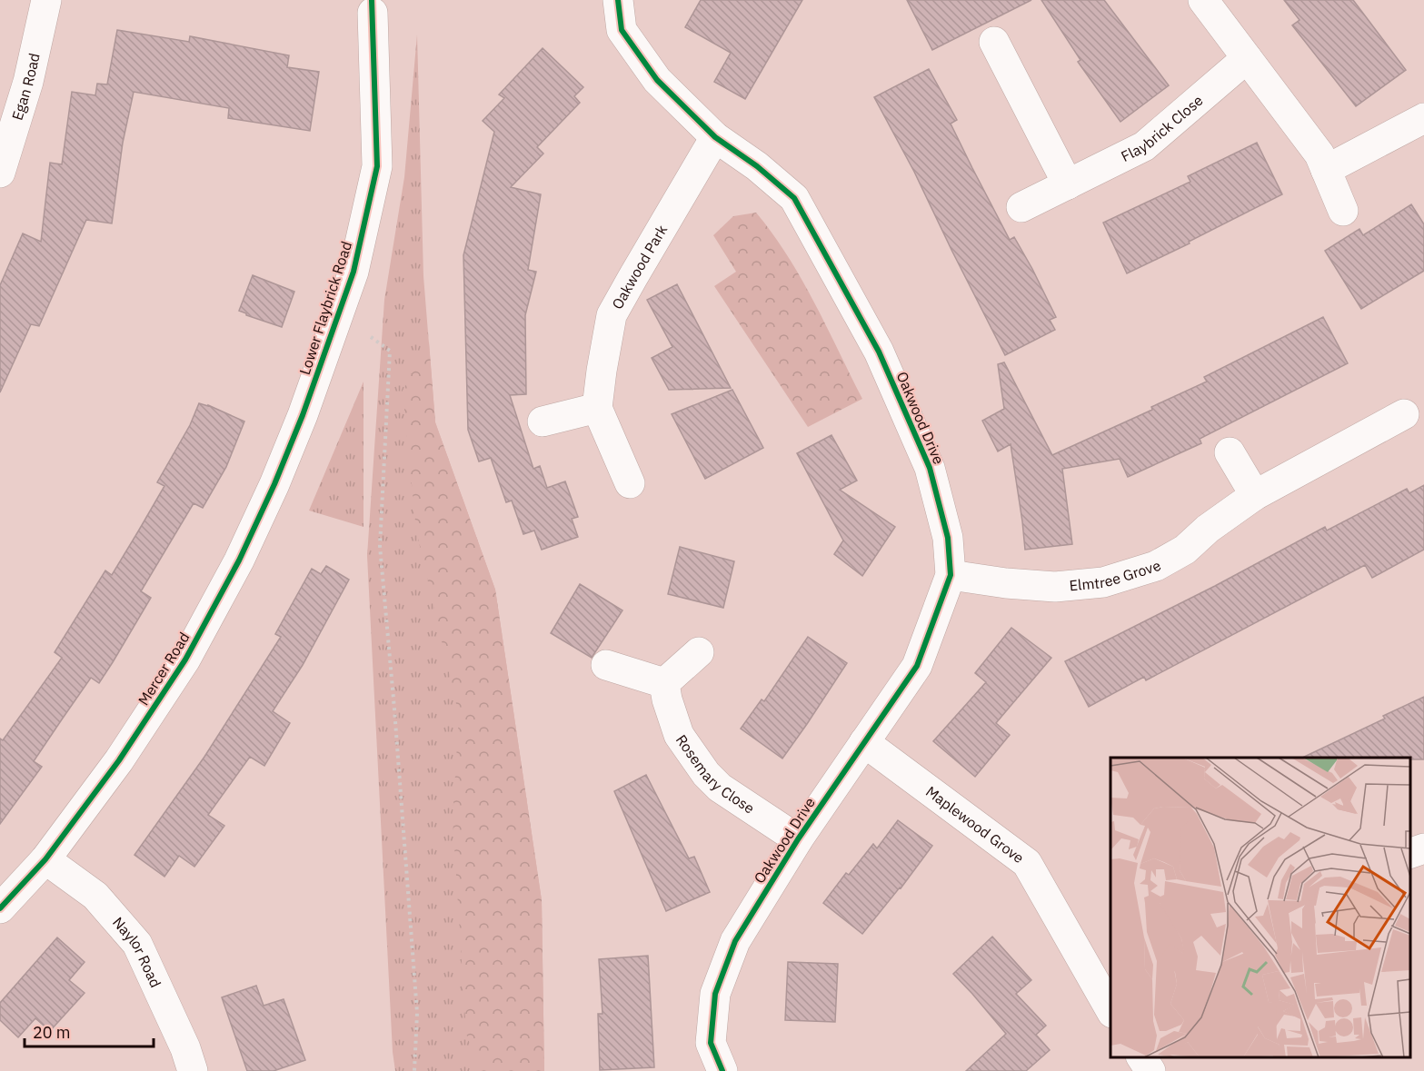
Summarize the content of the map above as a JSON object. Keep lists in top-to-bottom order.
{
  "streets": {
    "street": [
      "Egan Road",
      "Flaybrick Close",
      "Oakwood Park",
      "Lower Flaybrick Road",
      "Oakwood Drive",
      "Elmtree Grove",
      "Mercer Road",
      "Rosemary Close",
      "Maplewood Grove",
      "Naylor Road"
    ]
  },
  "crossings": [
    ["Oakwood Park", "Oakwood Drive"],
    ["Lower Flaybrick Road", "Mercer Road"],
    ["Oakwood Drive", "Elmtree Grove"],
    ["Oakwood Drive", "Rosemary Close"],
    ["Oakwood Drive", "Maplewood Grove"],
    ["Mercer Road", "Naylor Road"]
  ],
  "scale_bar": "20 m"
}
